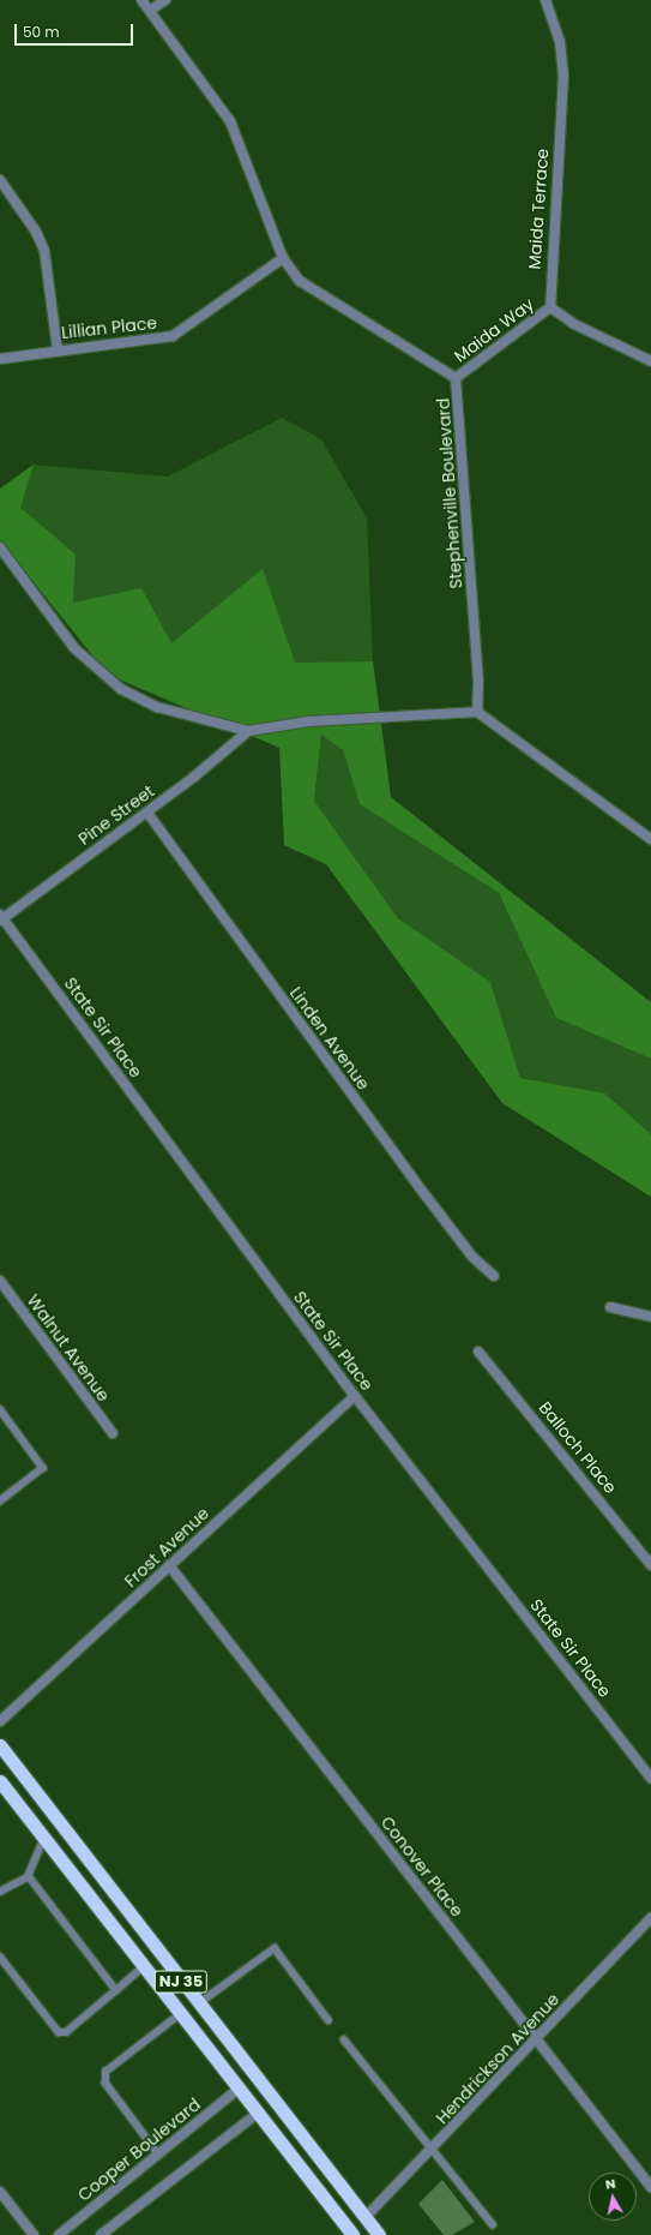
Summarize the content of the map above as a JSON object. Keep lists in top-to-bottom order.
{
  "streets": {
    "highway": ["NJ 35"],
    "street": [
      "Maida Terrace",
      "Lillian Place",
      "Maida Way",
      "Stephenville Boulevard",
      "Pine Street",
      "State Sir Place",
      "Linden Avenue",
      "Walnut Avenue",
      "Balloch Place",
      "Frost Avenue",
      "Conover Place",
      "Hendrickson Avenue",
      "Cooper Boulevard"
    ]
  },
  "crossings": [
    ["Maida Terrace", "Maida Way"],
    ["Lillian Place", "Stephenville Boulevard"],
    ["Maida Way", "Stephenville Boulevard"],
    ["Pine Street", "State Sir Place"],
    ["Pine Street", "Linden Avenue"],
    ["State Sir Place", "Frost Avenue"],
    ["Frost Avenue", "Conover Place"],
    ["Conover Place", "Hendrickson Avenue"],
    ["NJ 35", "Hendrickson Avenue"],
    ["NJ 35", "Cooper Boulevard"]
  ],
  "scale_bar": "50 m",
  "north": "top"
}
